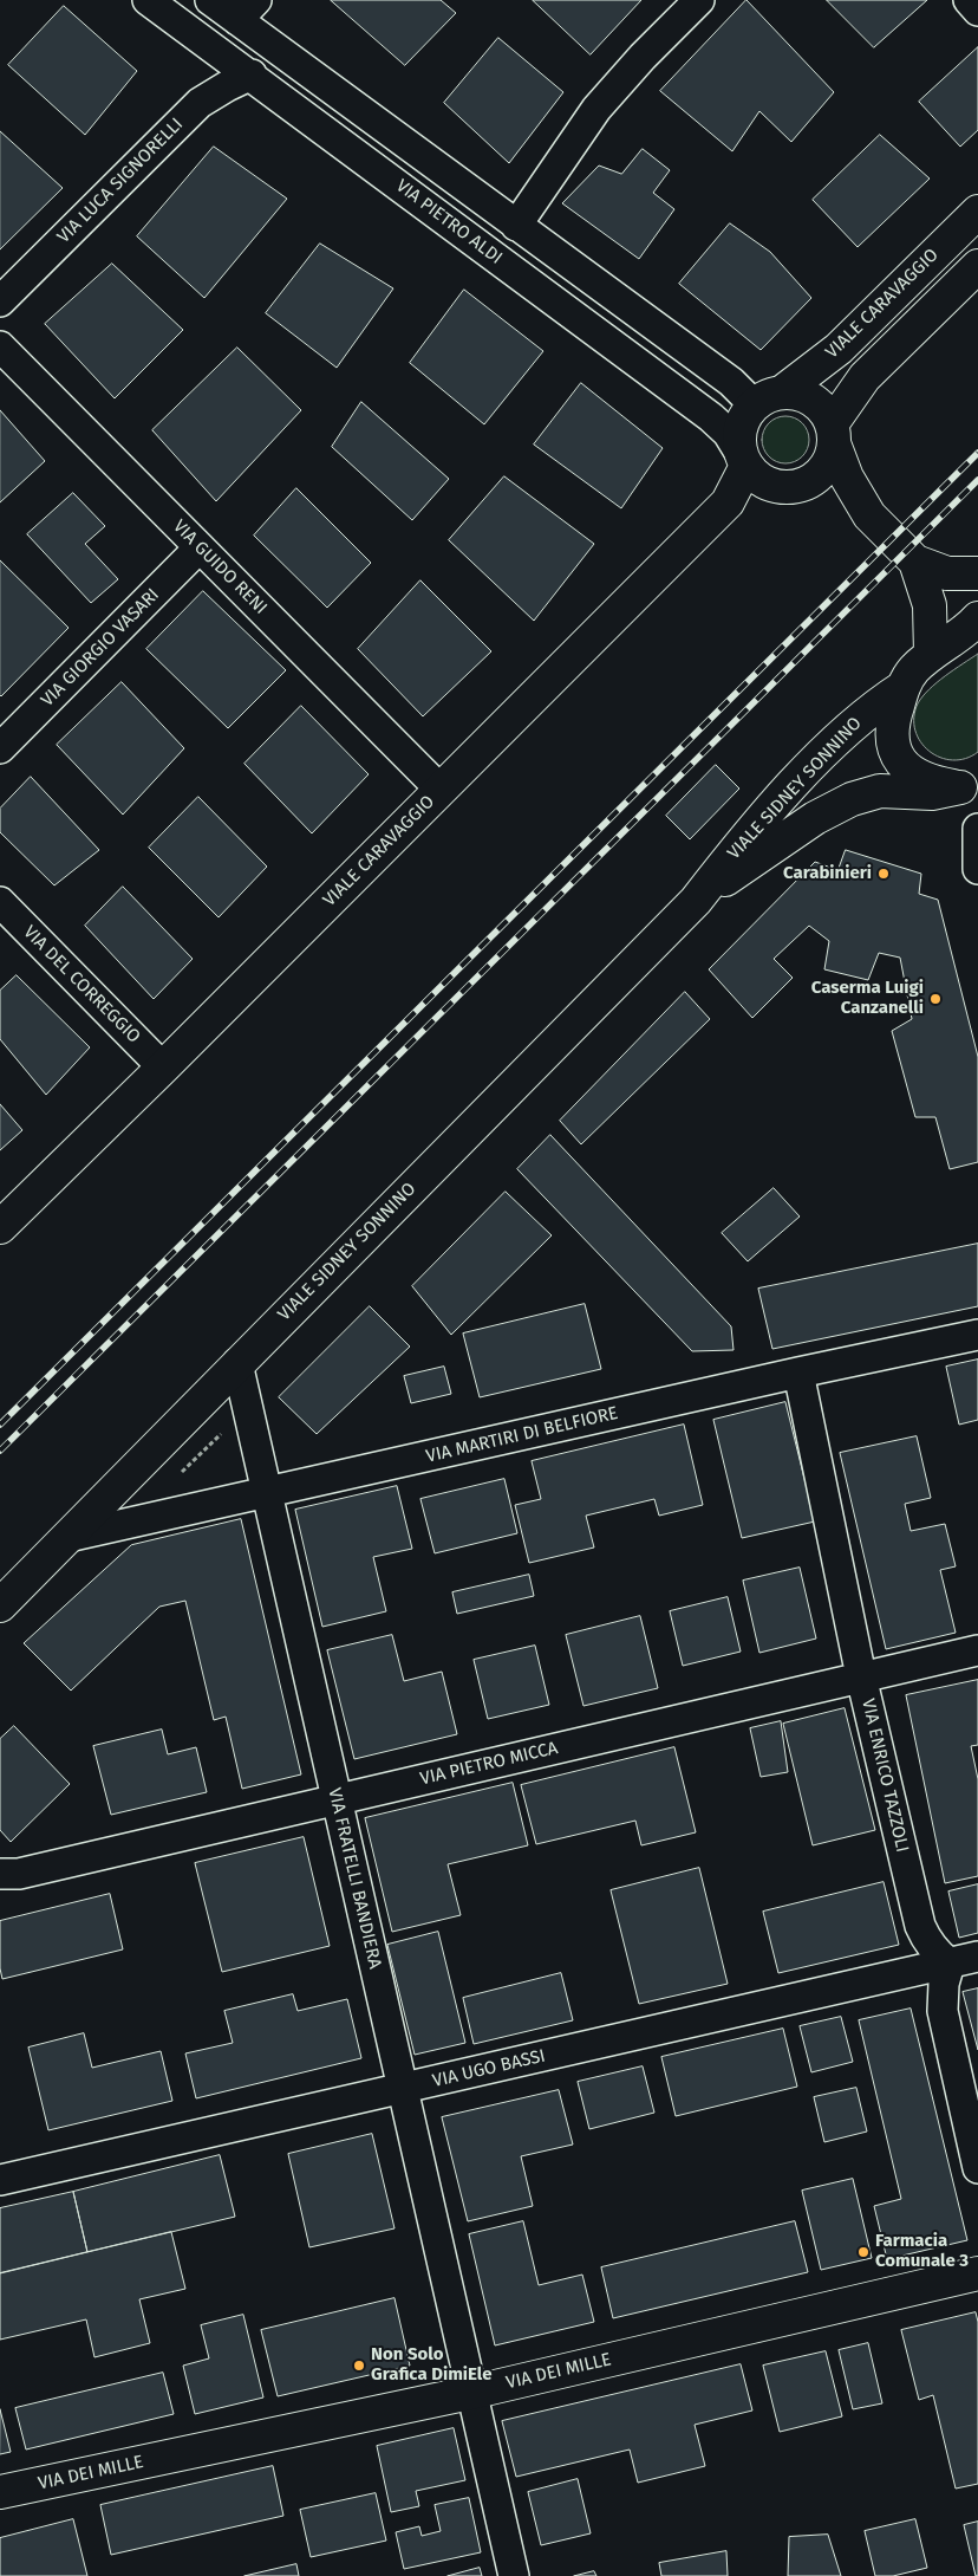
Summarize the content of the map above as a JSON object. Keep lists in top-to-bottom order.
{
  "streets": {
    "street": [
      "VIA LUCA SIGNORELLI",
      "VIA PIETRO ALDI",
      "VIALE CARAVAGGIO",
      "VIA GUIDO RENI",
      "VIA GIORGIO VASARI",
      "VIALE SIDNEY SONNINO",
      "VIA DEL CORREGGIO",
      "VIA MARTIRI DI BELFIORE",
      "VIA PIETRO MICCA",
      "VIA ENRICO TAZZOLI",
      "VIA FRATELLI BANDIERA",
      "VIA UGO BASSI",
      "VIA DEI MILLE"
    ]
  },
  "crossings": [
    ["VIA LUCA SIGNORELLI", "VIA PIETRO ALDI"],
    ["VIA PIETRO ALDI", "VIALE CARAVAGGIO"],
    ["VIALE CARAVAGGIO", "VIA GUIDO RENI"],
    ["VIALE CARAVAGGIO", "VIA DEL CORREGGIO"],
    ["VIA GUIDO RENI", "VIA GIORGIO VASARI"],
    ["VIALE SIDNEY SONNINO", "VIA MARTIRI DI BELFIORE"],
    ["VIALE SIDNEY SONNINO", "VIA FRATELLI BANDIERA"],
    ["VIA MARTIRI DI BELFIORE", "VIA ENRICO TAZZOLI"],
    ["VIA MARTIRI DI BELFIORE", "VIA FRATELLI BANDIERA"],
    ["VIA PIETRO MICCA", "VIA ENRICO TAZZOLI"],
    ["VIA PIETRO MICCA", "VIA FRATELLI BANDIERA"],
    ["VIA ENRICO TAZZOLI", "VIA UGO BASSI"],
    ["VIA FRATELLI BANDIERA", "VIA UGO BASSI"],
    ["VIA FRATELLI BANDIERA", "VIA DEI MILLE"]
  ],
  "places": [
    "Carabinieri",
    "Caserma Luigi Canzanelli",
    "Farmacia Comunale 3",
    "Non Solo Grafica DimiEle"
  ]
}
